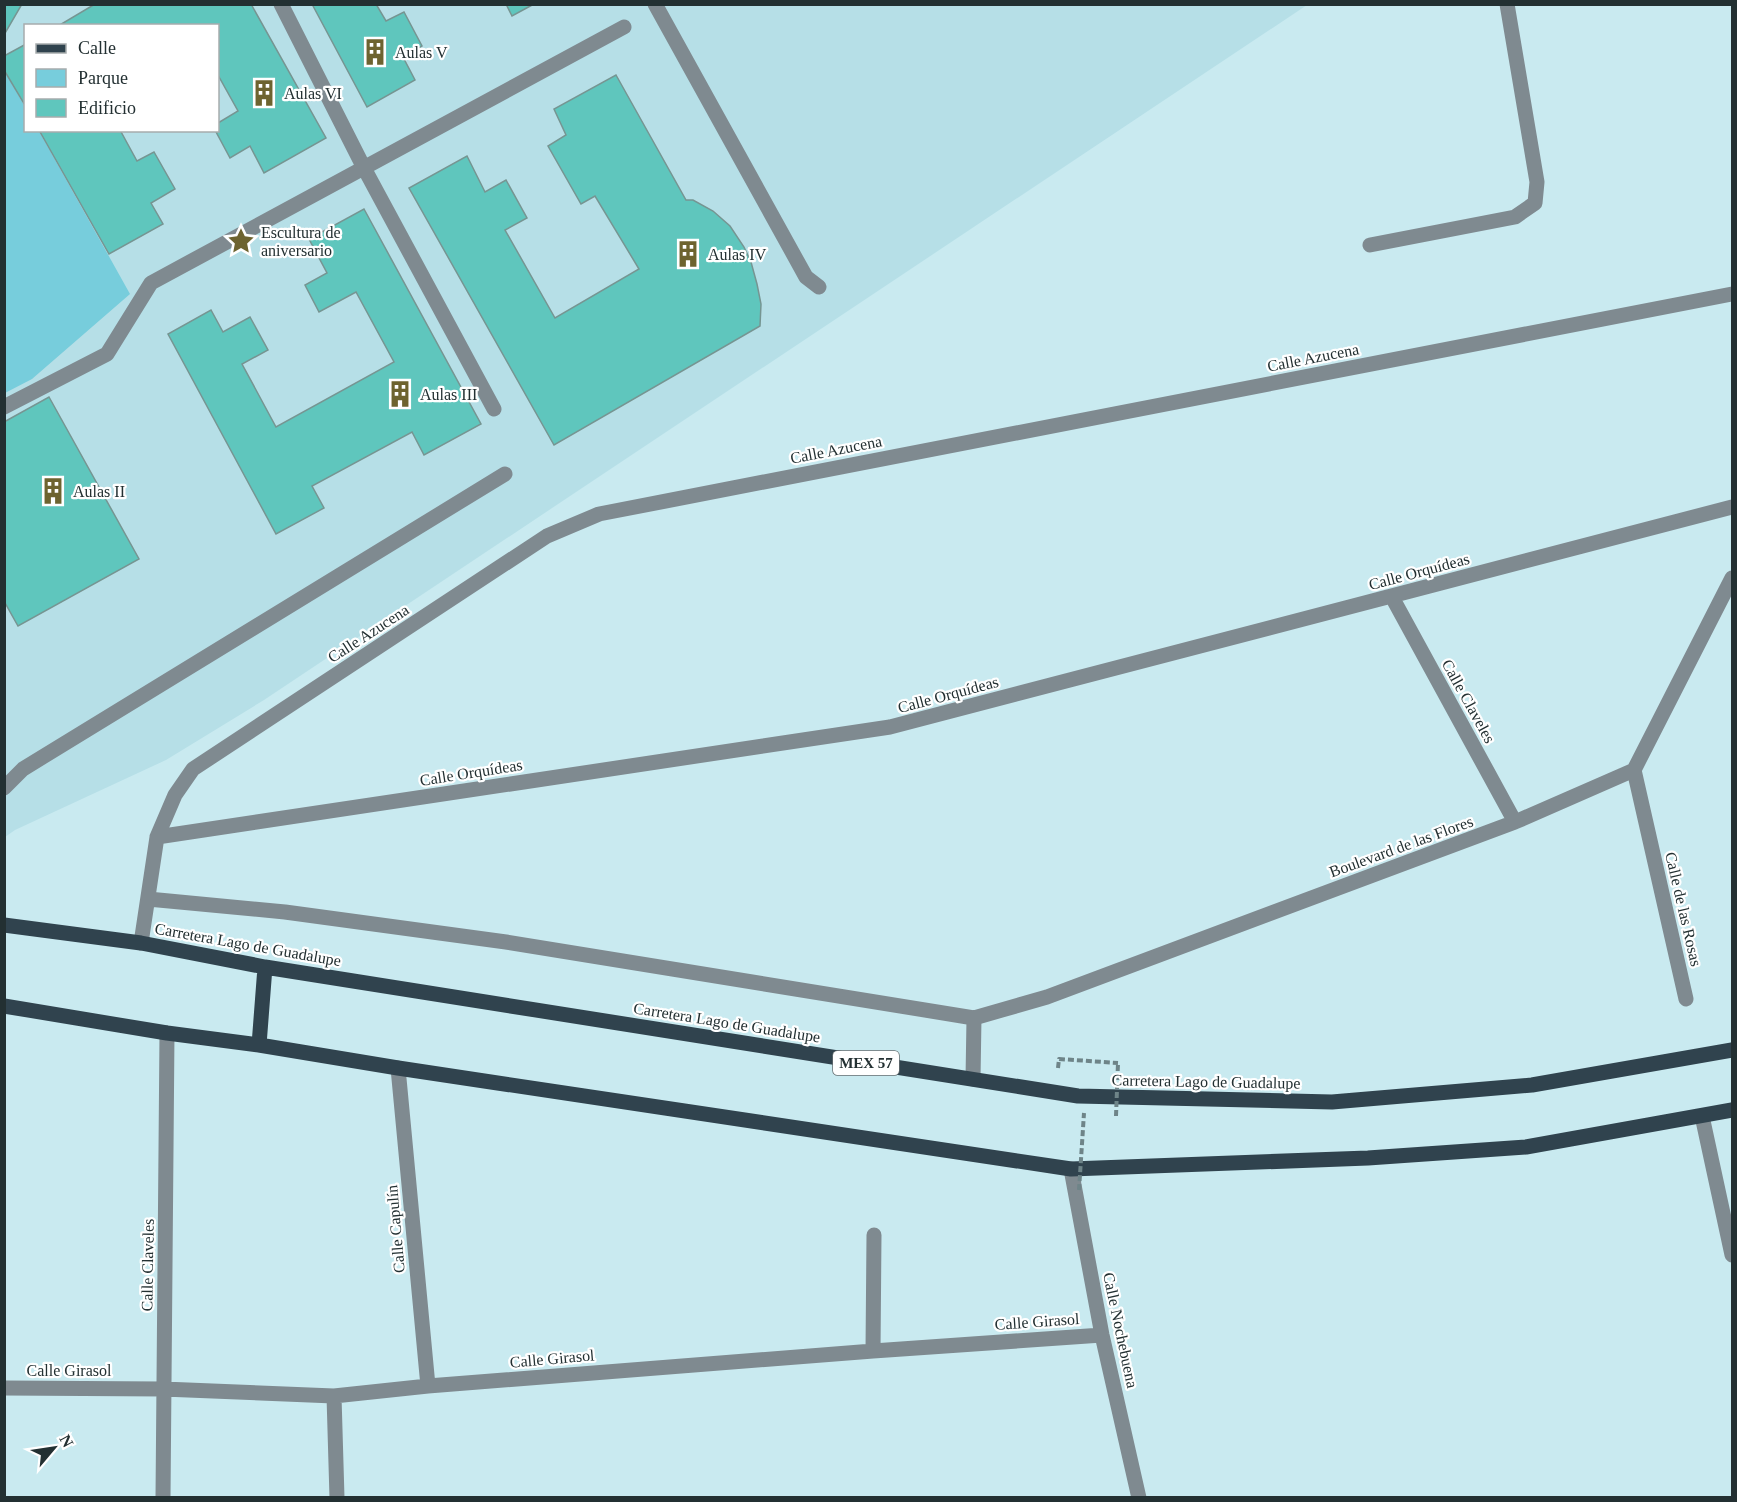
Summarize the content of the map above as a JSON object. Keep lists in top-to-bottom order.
{
  "streets": {
    "main road": ["Carretera Lago de Guadalupe", "MEX 57"],
    "street": [
      "Calle Azucena",
      "Calle Orquídeas",
      "Calle Claveles",
      "Boulevard de las Flores",
      "Calle de las Rosas",
      "Calle Capulín",
      "Calle Girasol",
      "Calle Nochebuena"
    ]
  },
  "crossings": [
    ["Calle Azucena", "Calle Orquídeas"],
    ["Calle Azucena", "Carretera Lago de Guadalupe"],
    ["Calle Orquídeas", "Calle Claveles"],
    ["Calle Claveles", "Boulevard de las Flores"],
    ["Calle Claveles", "Calle Girasol"],
    ["Boulevard de las Flores", "Calle de las Rosas"],
    ["Calle Capulín", "Calle Girasol"],
    ["Calle Girasol", "Calle Nochebuena"]
  ],
  "places": {
    "building": [
      "Aulas V",
      "Aulas VI",
      "Aulas IV",
      "Aulas III",
      "Aulas II"
    ],
    "place": ["Escultura de aniversario"]
  },
  "legend": ["Calle", "Parque", "Edificio"],
  "north": "top right"
}
